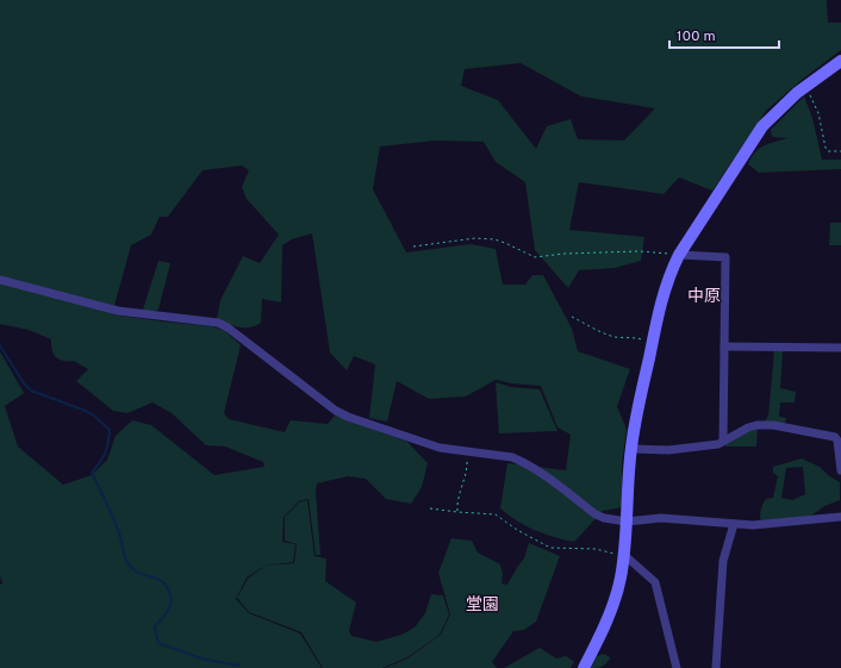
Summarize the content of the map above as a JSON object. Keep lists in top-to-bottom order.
{
  "districts": ["中原", "堂園"],
  "scale_bar": "100 m"
}
